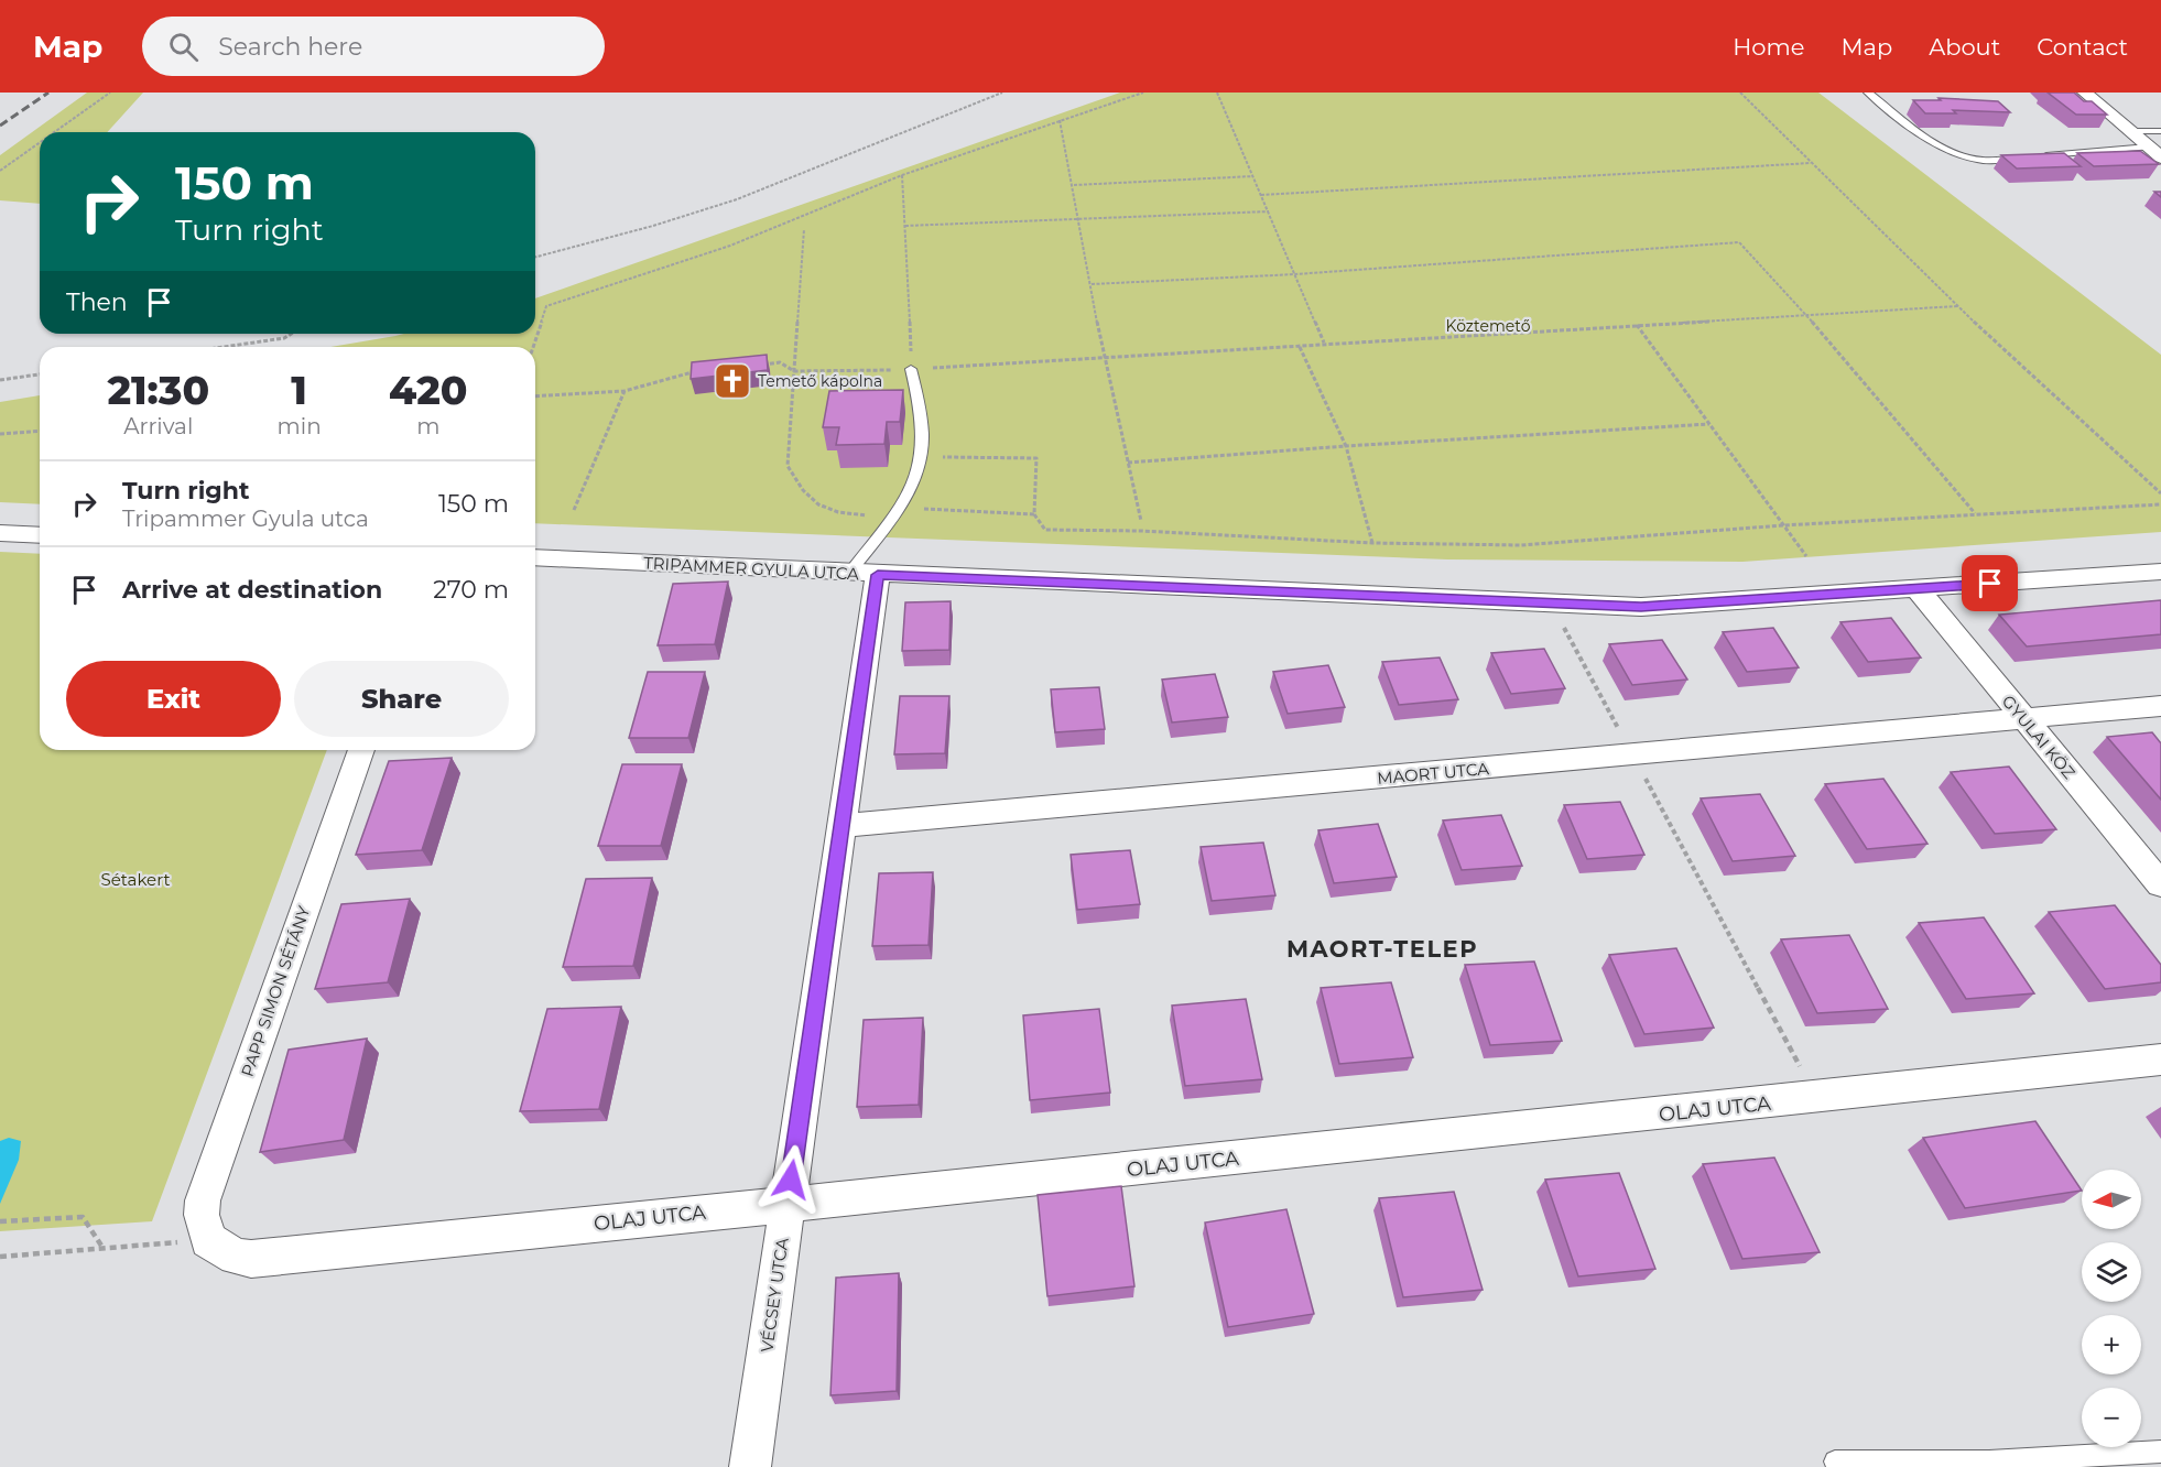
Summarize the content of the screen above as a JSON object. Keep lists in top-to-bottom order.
{
  "streets": {
    "street": [
      "TRIPAMMER GYULA UTCA",
      "GYULAI KÖZ",
      "MAORT UTCA",
      "PAPP SIMON SÉTÁNY",
      "OLAJ UTCA",
      "VÉCSEY UTCA"
    ]
  },
  "crossings": [
    ["TRIPAMMER GYULA UTCA", "GYULAI KÖZ"],
    ["TRIPAMMER GYULA UTCA", "VÉCSEY UTCA"],
    ["GYULAI KÖZ", "MAORT UTCA"],
    ["MAORT UTCA", "VÉCSEY UTCA"],
    ["PAPP SIMON SÉTÁNY", "OLAJ UTCA"],
    ["OLAJ UTCA", "VÉCSEY UTCA"]
  ],
  "districts": ["MAORT-TELEP"],
  "parks": ["Köztemető", "Sétakert"],
  "places": {
    "church": ["Temető kápolna"]
  },
  "north": "left",
  "page": {
    "header": "Map",
    "search": "Search here",
    "nav": [
      "Home",
      "Map",
      "About",
      "Contact"
    ],
    "turn": ["150 m", "Turn right"],
    "then": "Then",
    "eta": [
      "21:30",
      "Arrival",
      "1",
      "min",
      "420",
      "m"
    ],
    "list": [
      {
        "name": "Turn right",
        "note": "Tripammer Gyula utca",
        "value": "150 m"
      },
      {
        "name": "Arrive at destination",
        "value": "270 m"
      }
    ],
    "buttons": ["Exit", "Share"],
    "map_buttons": ["+", "−"]
  }
}
